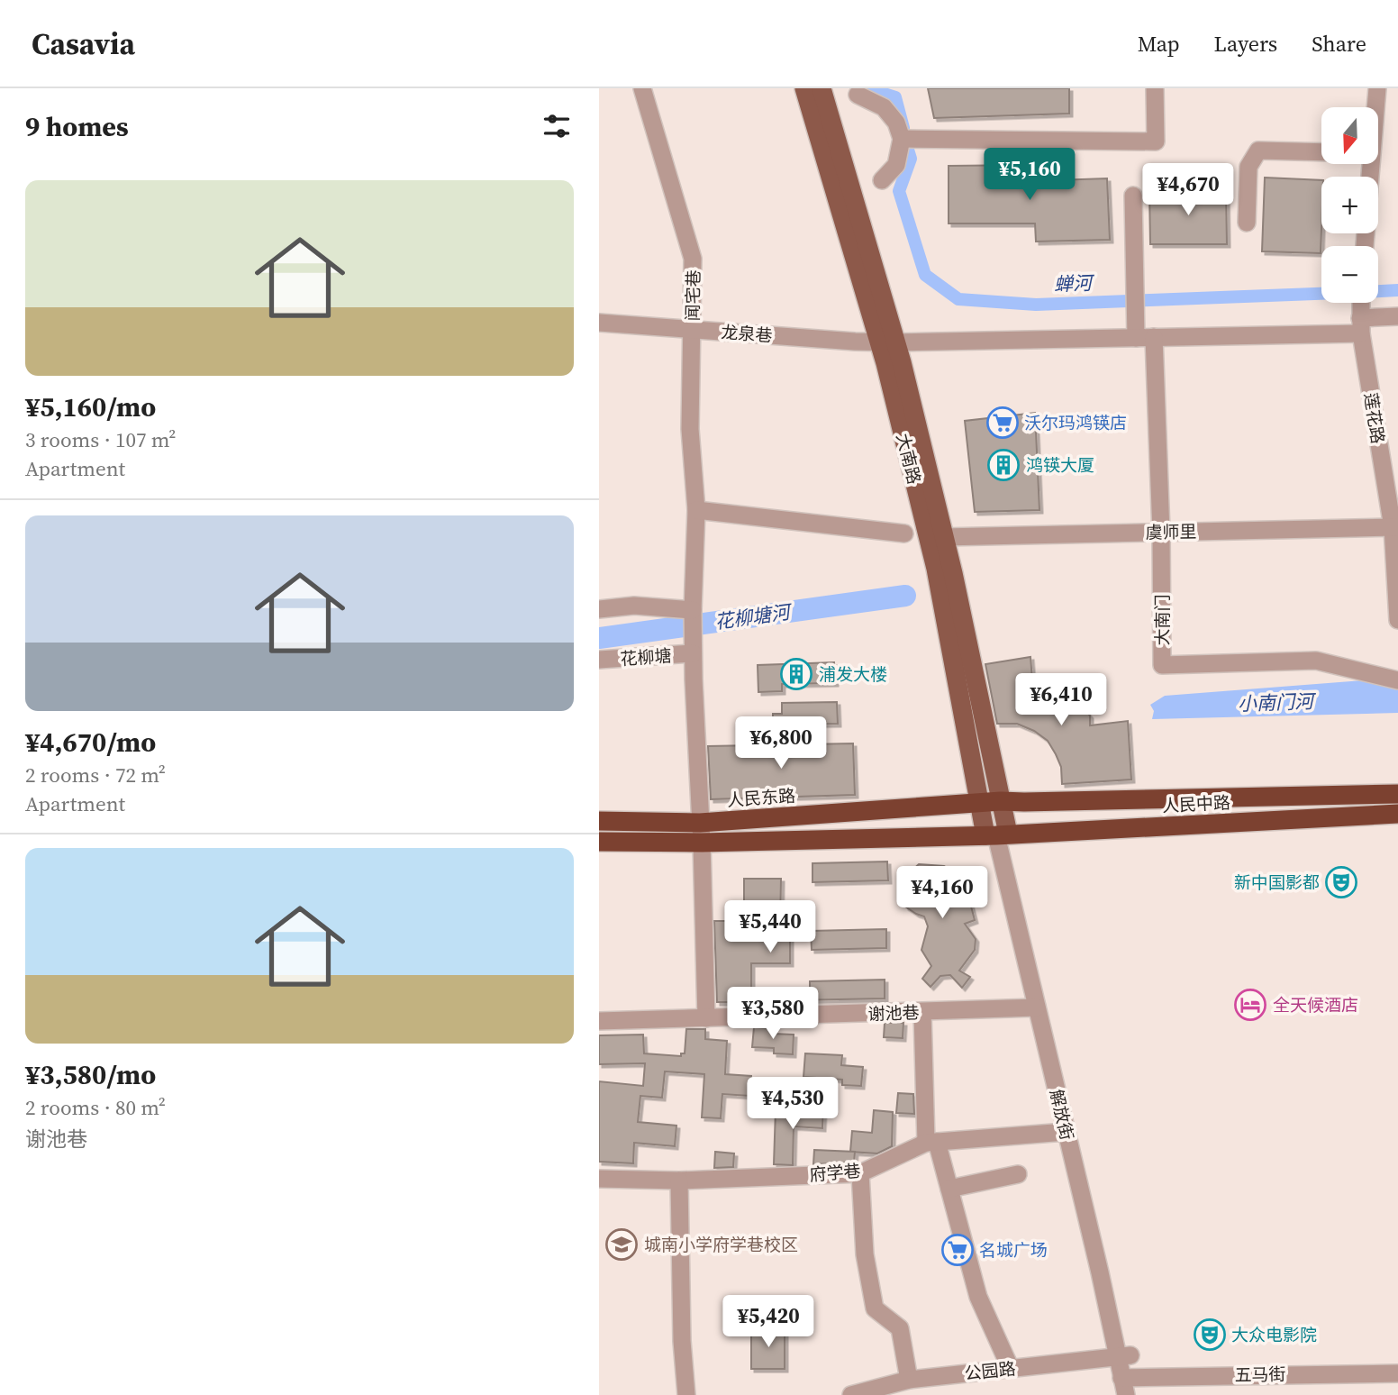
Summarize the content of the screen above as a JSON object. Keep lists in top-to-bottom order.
{
  "streets": {
    "highway": ["人民东路", "人民中路"],
    "main road": ["大南路"],
    "street": [
      "闻宅巷",
      "龙泉巷",
      "莲花路",
      "虞师里",
      "大南门",
      "花柳塘",
      "谢池巷",
      "解放街",
      "府学巷",
      "公园路",
      "五马街"
    ]
  },
  "crossings": [
    ["闻宅巷", "龙泉巷"],
    ["闻宅巷", "花柳塘"],
    ["闻宅巷", "人民东路"],
    ["闻宅巷", "谢池巷"],
    ["龙泉巷", "大南路"],
    ["莲花路", "虞师里"],
    ["大南路", "虞师里"],
    ["大南路", "人民东路"],
    ["大南路", "人民中路"],
    ["大南路", "解放街"],
    ["虞师里", "大南门"],
    ["人民东路", "人民中路"],
    ["人民中路", "解放街"],
    ["谢池巷", "解放街"],
    ["解放街", "府学巷"],
    ["解放街", "公园路"],
    ["解放街", "五马街"]
  ],
  "water": ["蝉河", "花柳塘河", "小南门河"],
  "places": {
    "supermarket": ["沃尔玛鸿锳店", "名城广场"],
    "building": ["鸿锳大厦", "浦发大楼"],
    "theatre": ["新中国影都", "大众电影院"],
    "hotel": ["全天候酒店"],
    "school or university": ["城南小学府学巷校区"]
  },
  "north": "bottom",
  "page": {
    "header": "Casavia",
    "nav": ["Map", "Layers", "Share"],
    "heading": "9 homes",
    "map_buttons": ["+", "−"],
    "price": [
      "¥5,160",
      "¥4,670",
      "¥6,410",
      "¥6,800",
      "¥4,160",
      "¥5,440",
      "¥3,580",
      "¥4,530",
      "¥5,420"
    ],
    "list": [
      {
        "name": "¥5,160/mo",
        "note": "3 rooms · 107 m² · Apartment"
      },
      {
        "name": "¥4,670/mo",
        "note": "2 rooms · 72 m² · Apartment"
      },
      {
        "name": "¥3,580/mo",
        "note": "2 rooms · 80 m² · 谢池巷"
      }
    ]
  }
}
